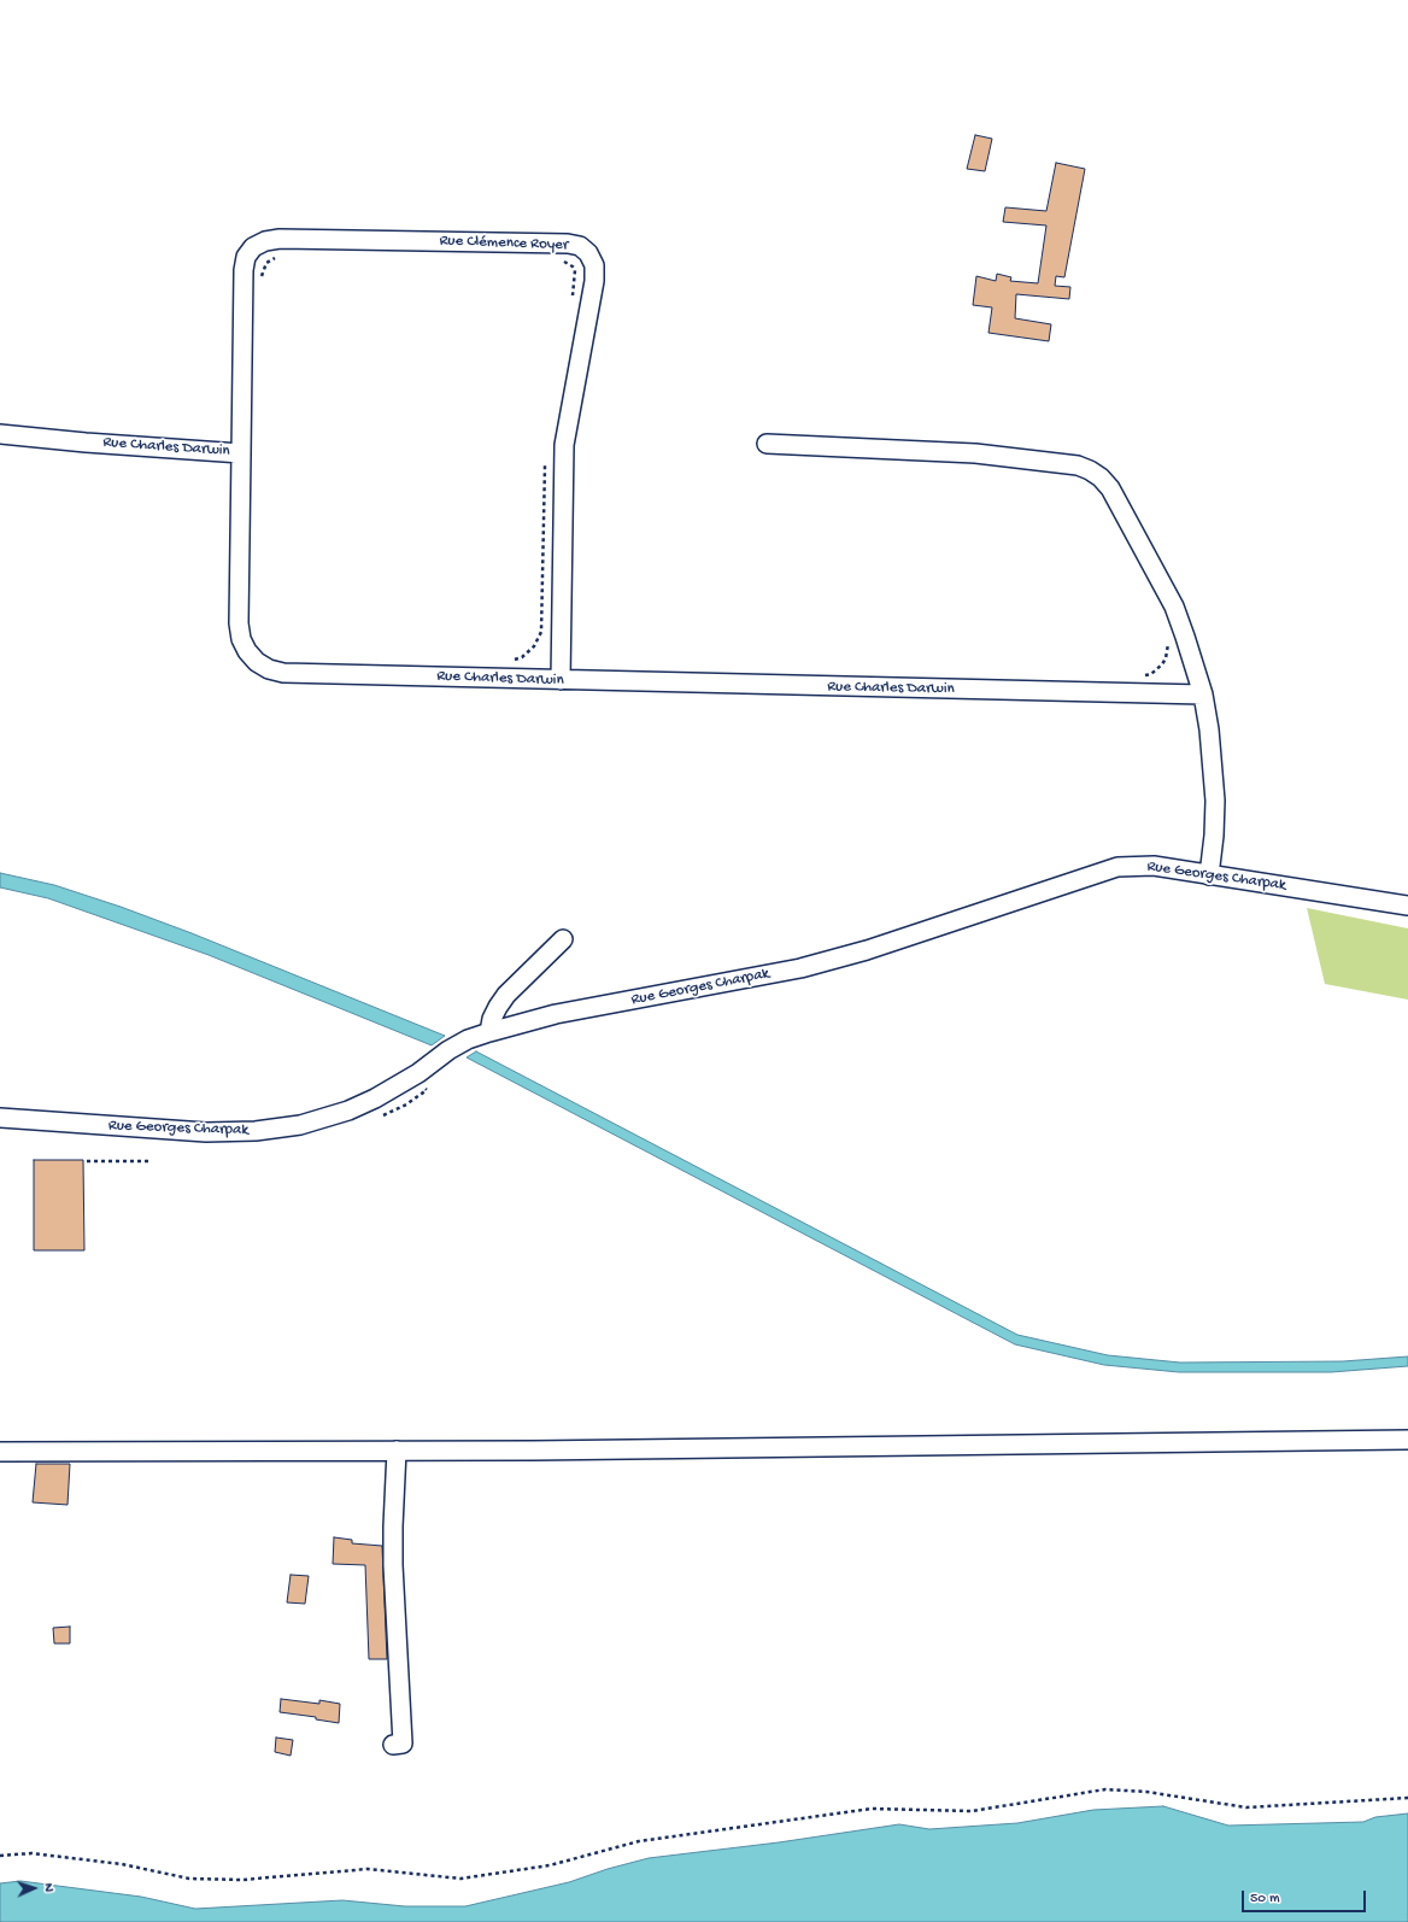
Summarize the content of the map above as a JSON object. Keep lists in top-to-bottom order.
{
  "streets": {
    "street": ["Rue Clémence Royer", "Rue Charles Darwin", "Rue Georges Charpak"]
  },
  "crossings": [
    ["Rue Clémence Royer", "Rue Charles Darwin"]
  ],
  "scale_bar": "50 m",
  "north": "right"
}
